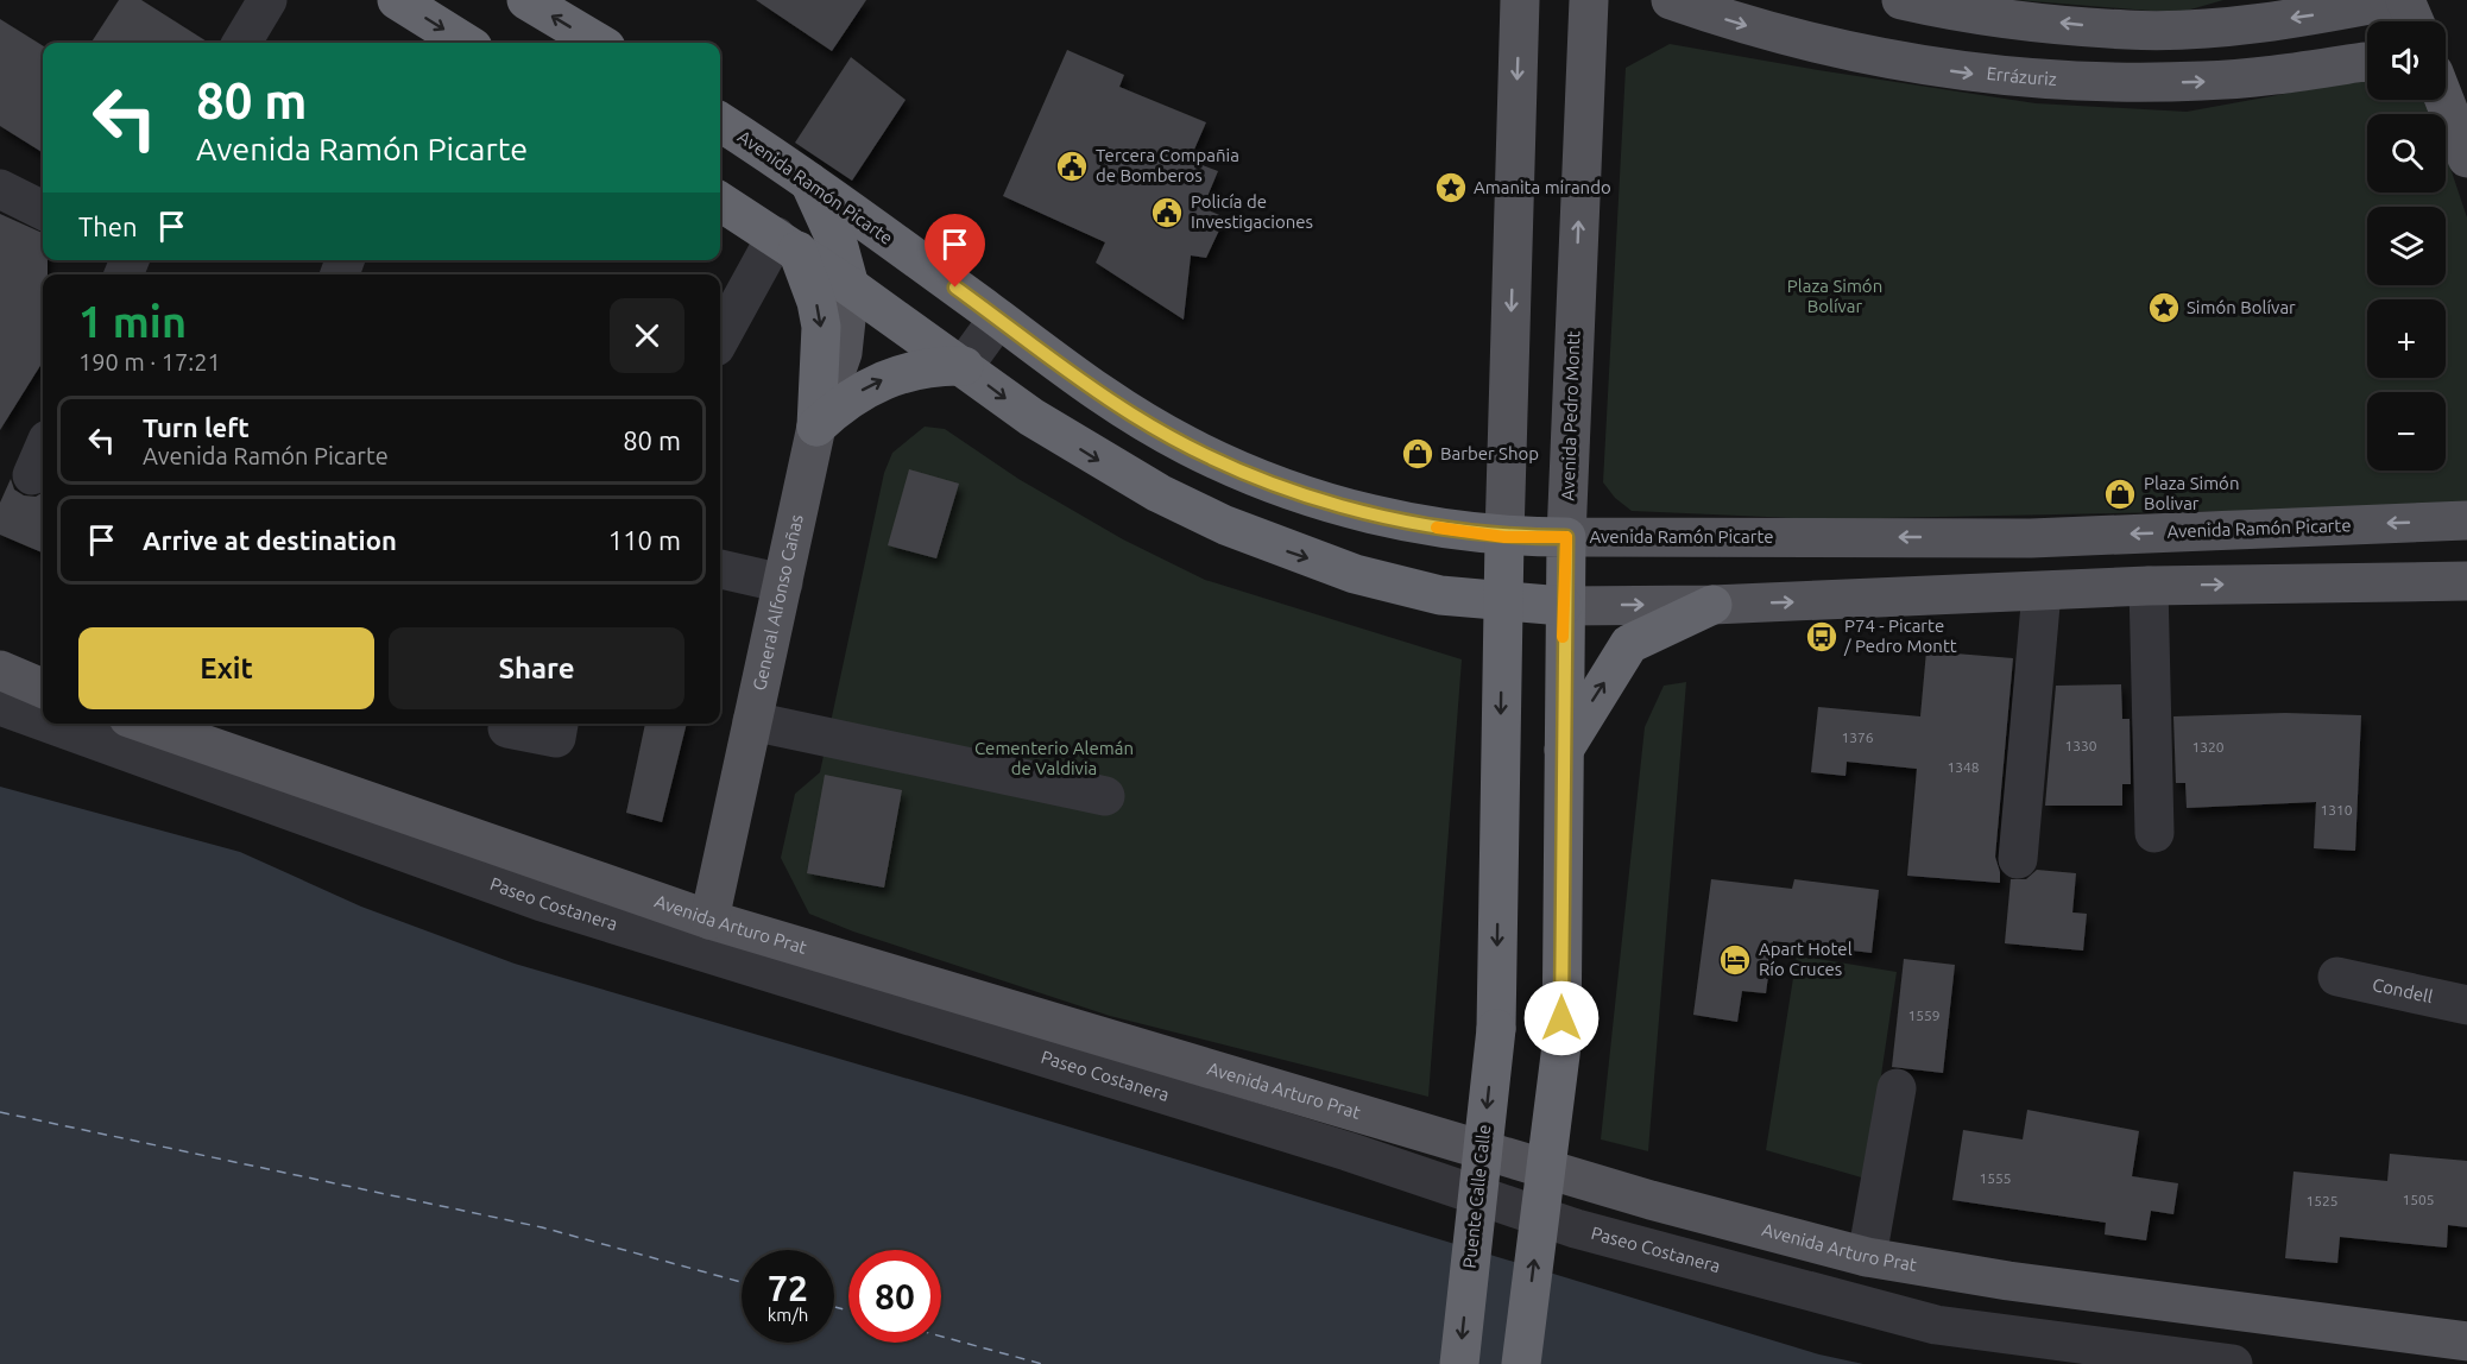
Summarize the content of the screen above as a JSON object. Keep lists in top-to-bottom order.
{
  "streets": {
    "highway": ["Avenida Ramón Picarte", "Avenida Pedro Montt", "Puente Calle Calle"],
    "main road": ["Errázuriz", "General Alfonso Cañas", "Avenida Arturo Prat"],
    "street": ["Paseo Costanera", "Condell"]
  },
  "crossings": [
    ["Avenida Ramón Picarte", "Avenida Pedro Montt"],
    ["General Alfonso Cañas", "Avenida Arturo Prat"]
  ],
  "one_way": ["Avenida Ramón Picarte", "Puente Calle Calle"],
  "parks": ["Plaza Simón Bolívar", "Cementerio Alemán de Valdivia"],
  "places": {
    "public building": ["Tercera Compañia de Bomberos", "Policía de Investigaciones"],
    "place": ["Amanita mirando", "Simón Bolívar"],
    "shop": ["Barber Shop", "Plaza Simón Bolivar"],
    "bus stop": ["P74 - Picarte / Pedro Montt"],
    "hotel": ["Apart Hotel Río Cruces"]
  },
  "house_numbers": [
    "1376",
    "1330",
    "1320",
    "1348",
    "1310",
    "1559",
    "1555",
    "1505",
    "1525"
  ],
  "page": {
    "map_buttons": ["+", "−"],
    "turn": ["80 m", "Avenida Ramón Picarte"],
    "then": "Then",
    "heading": ["1 min", "190 m · 17:21"],
    "list": [
      {
        "name": "Turn left",
        "note": "Avenida Ramón Picarte",
        "value": "80 m"
      },
      {
        "name": "Arrive at destination",
        "value": "110 m"
      }
    ],
    "buttons": ["Exit", "Share"],
    "speed": "72 km/h",
    "limit": "80"
  }
}
